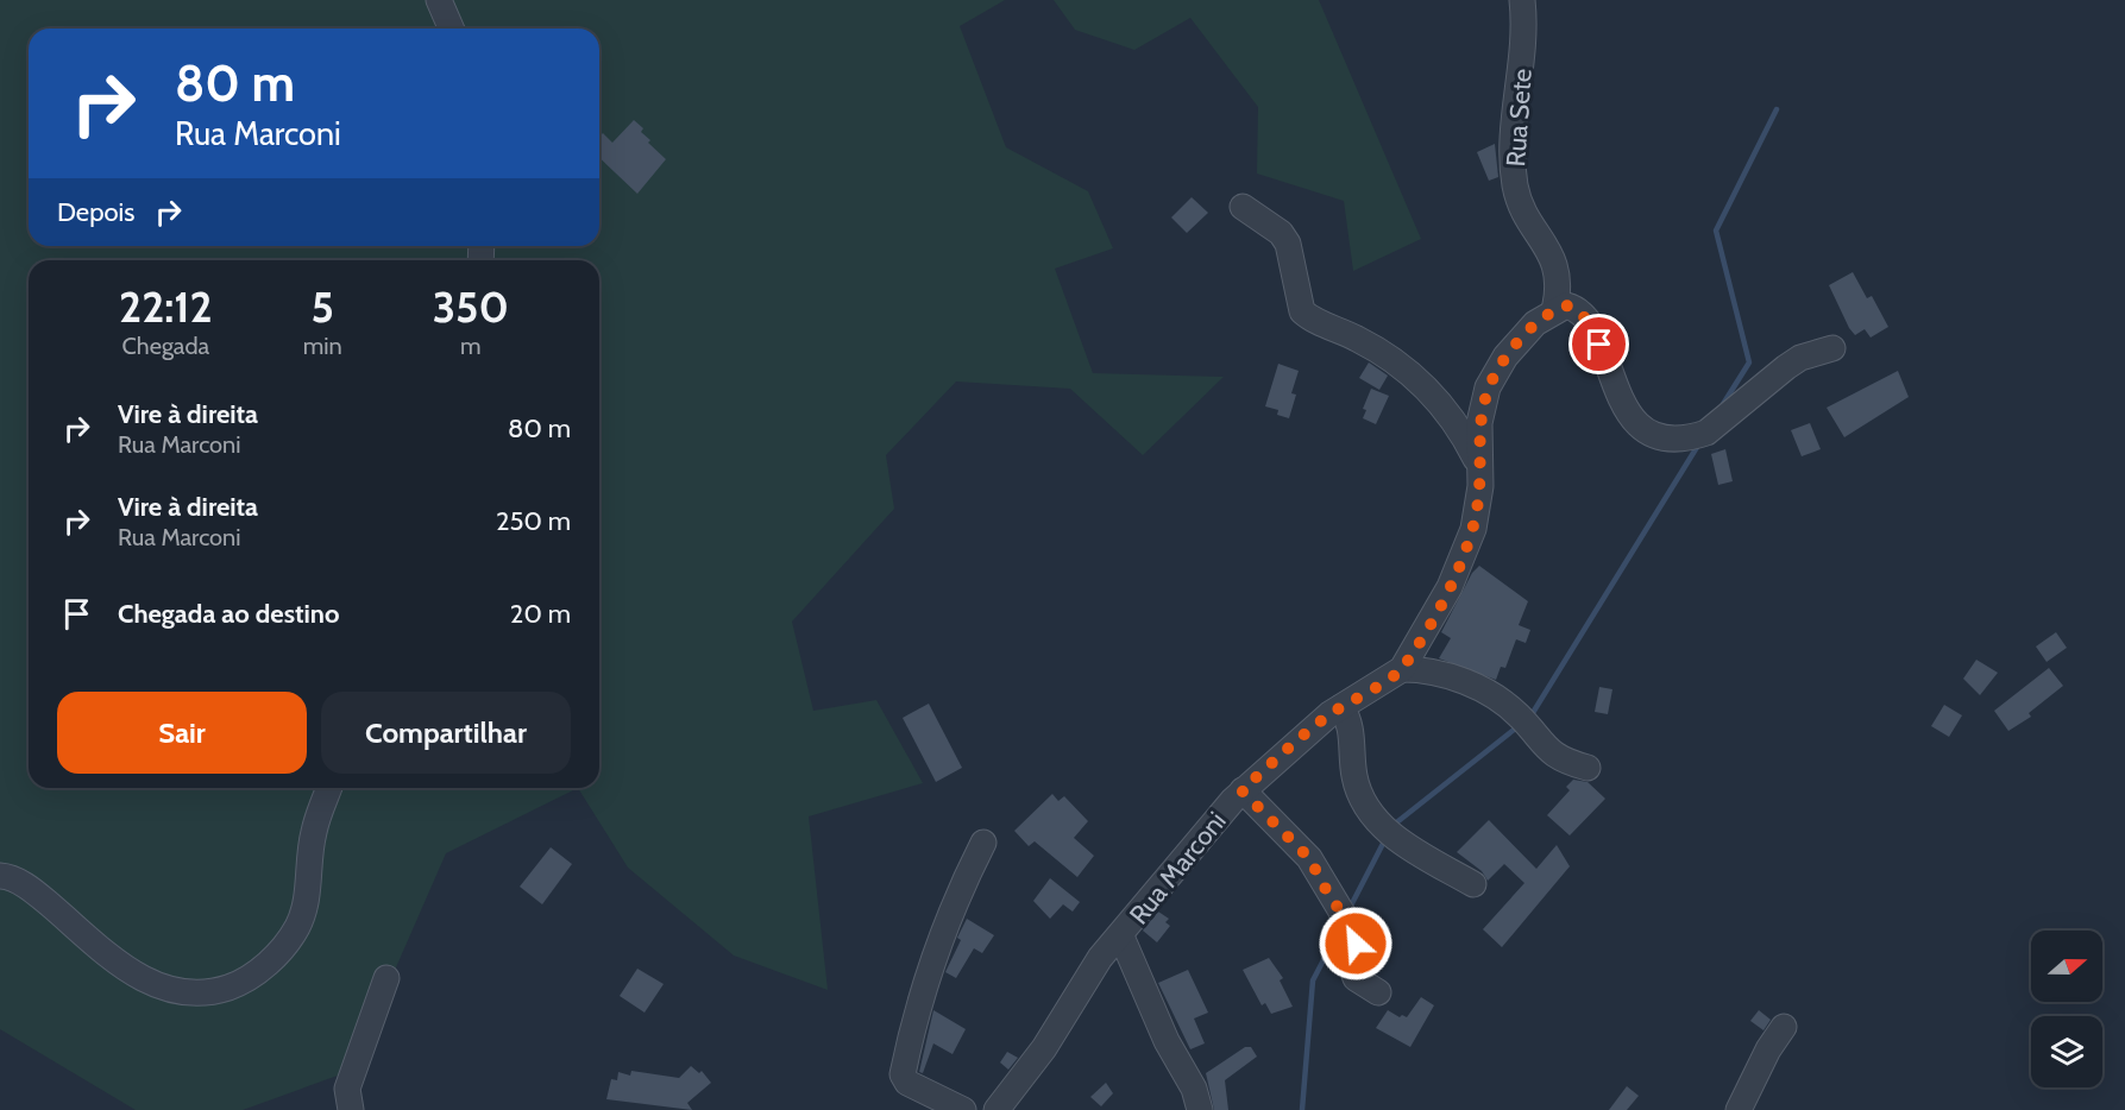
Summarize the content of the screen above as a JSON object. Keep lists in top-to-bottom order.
{
  "streets": {
    "street": ["Rua Sete", "Rua Marconi"]
  },
  "crossings": [
    ["Rua Sete", "Rua Marconi"]
  ],
  "north": "right",
  "page": {
    "turn": ["80 m", "Rua Marconi"],
    "then": "Depois",
    "eta": [
      "22:12",
      "Chegada",
      "5",
      "min",
      "350",
      "m"
    ],
    "list": [
      {
        "name": "Vire à direita",
        "note": "Rua Marconi",
        "value": "80 m"
      },
      {
        "name": "Vire à direita",
        "note": "Rua Marconi",
        "value": "250 m"
      },
      {
        "name": "Chegada ao destino",
        "value": "20 m"
      }
    ],
    "buttons": ["Sair", "Compartilhar"]
  }
}
